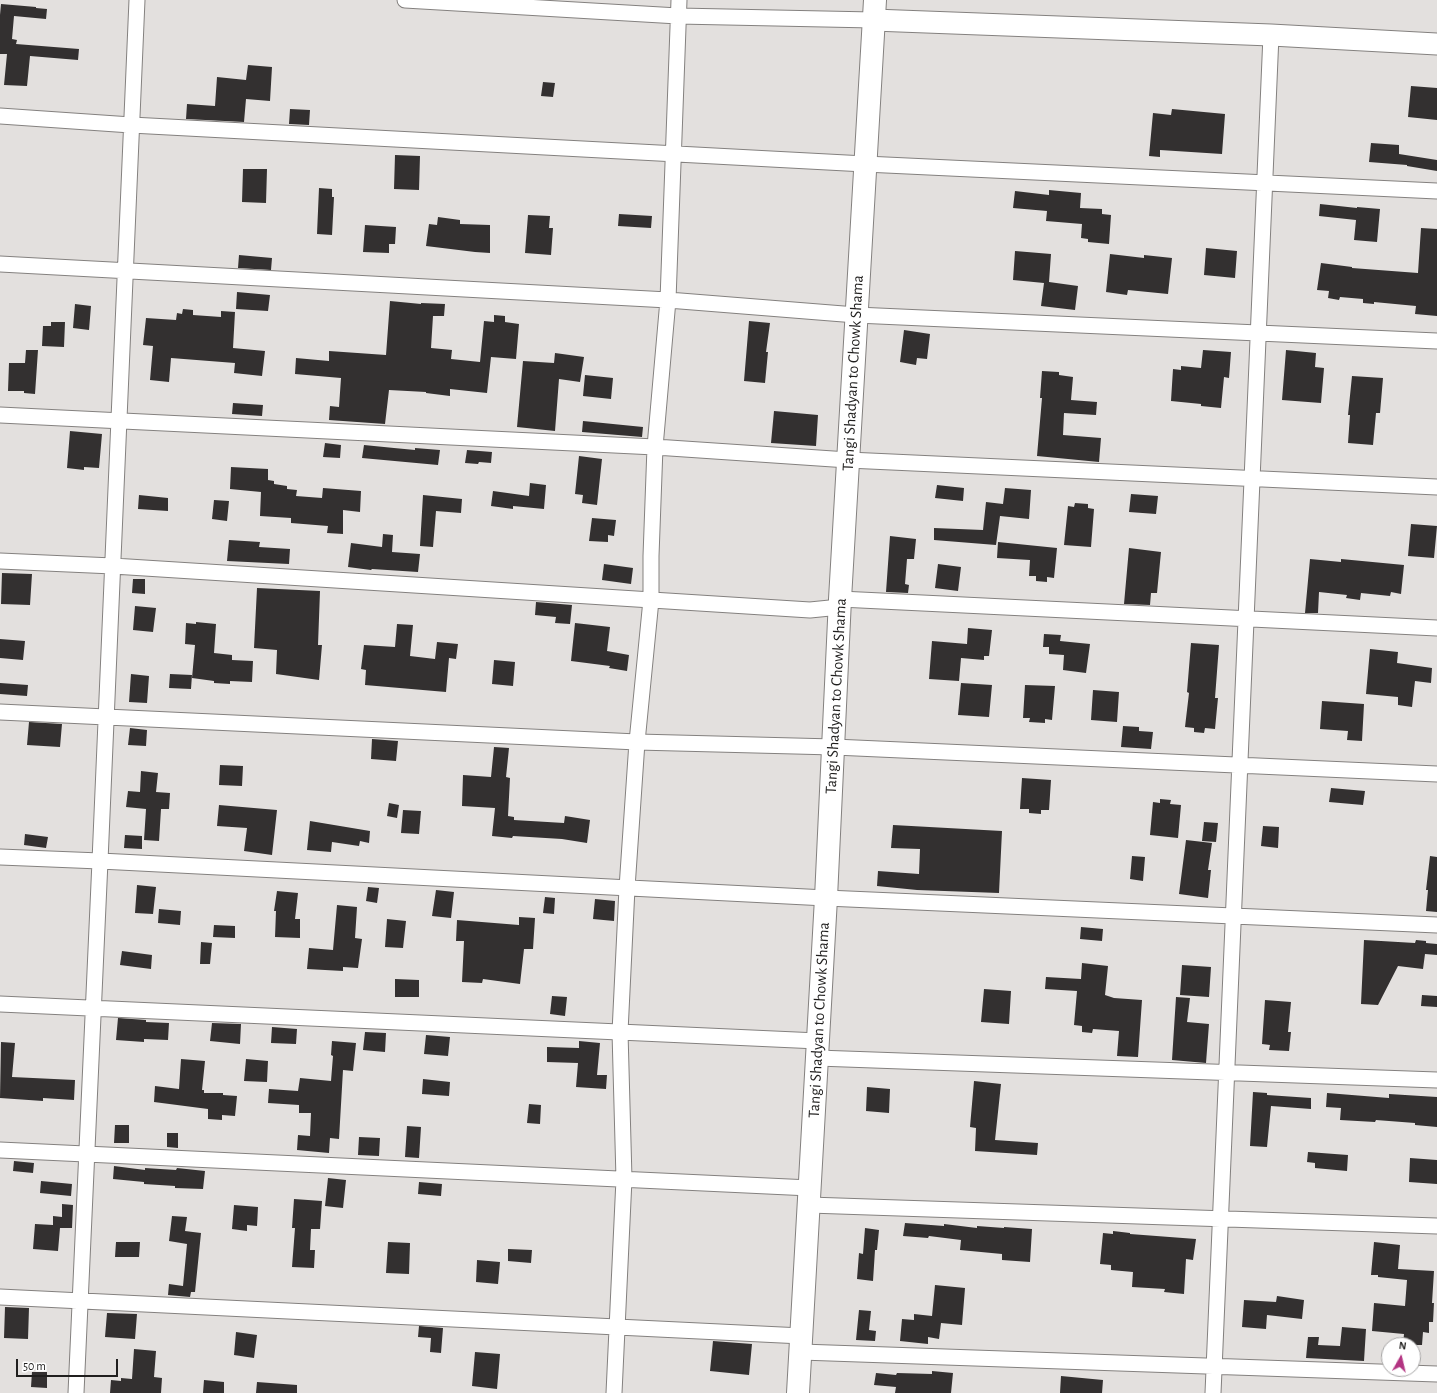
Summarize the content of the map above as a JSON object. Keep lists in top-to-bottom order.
{
  "streets": {
    "main road": ["Tangi Shadyan to Chowk Shama"]
  },
  "scale_bar": "50 m",
  "north": "top"
}
